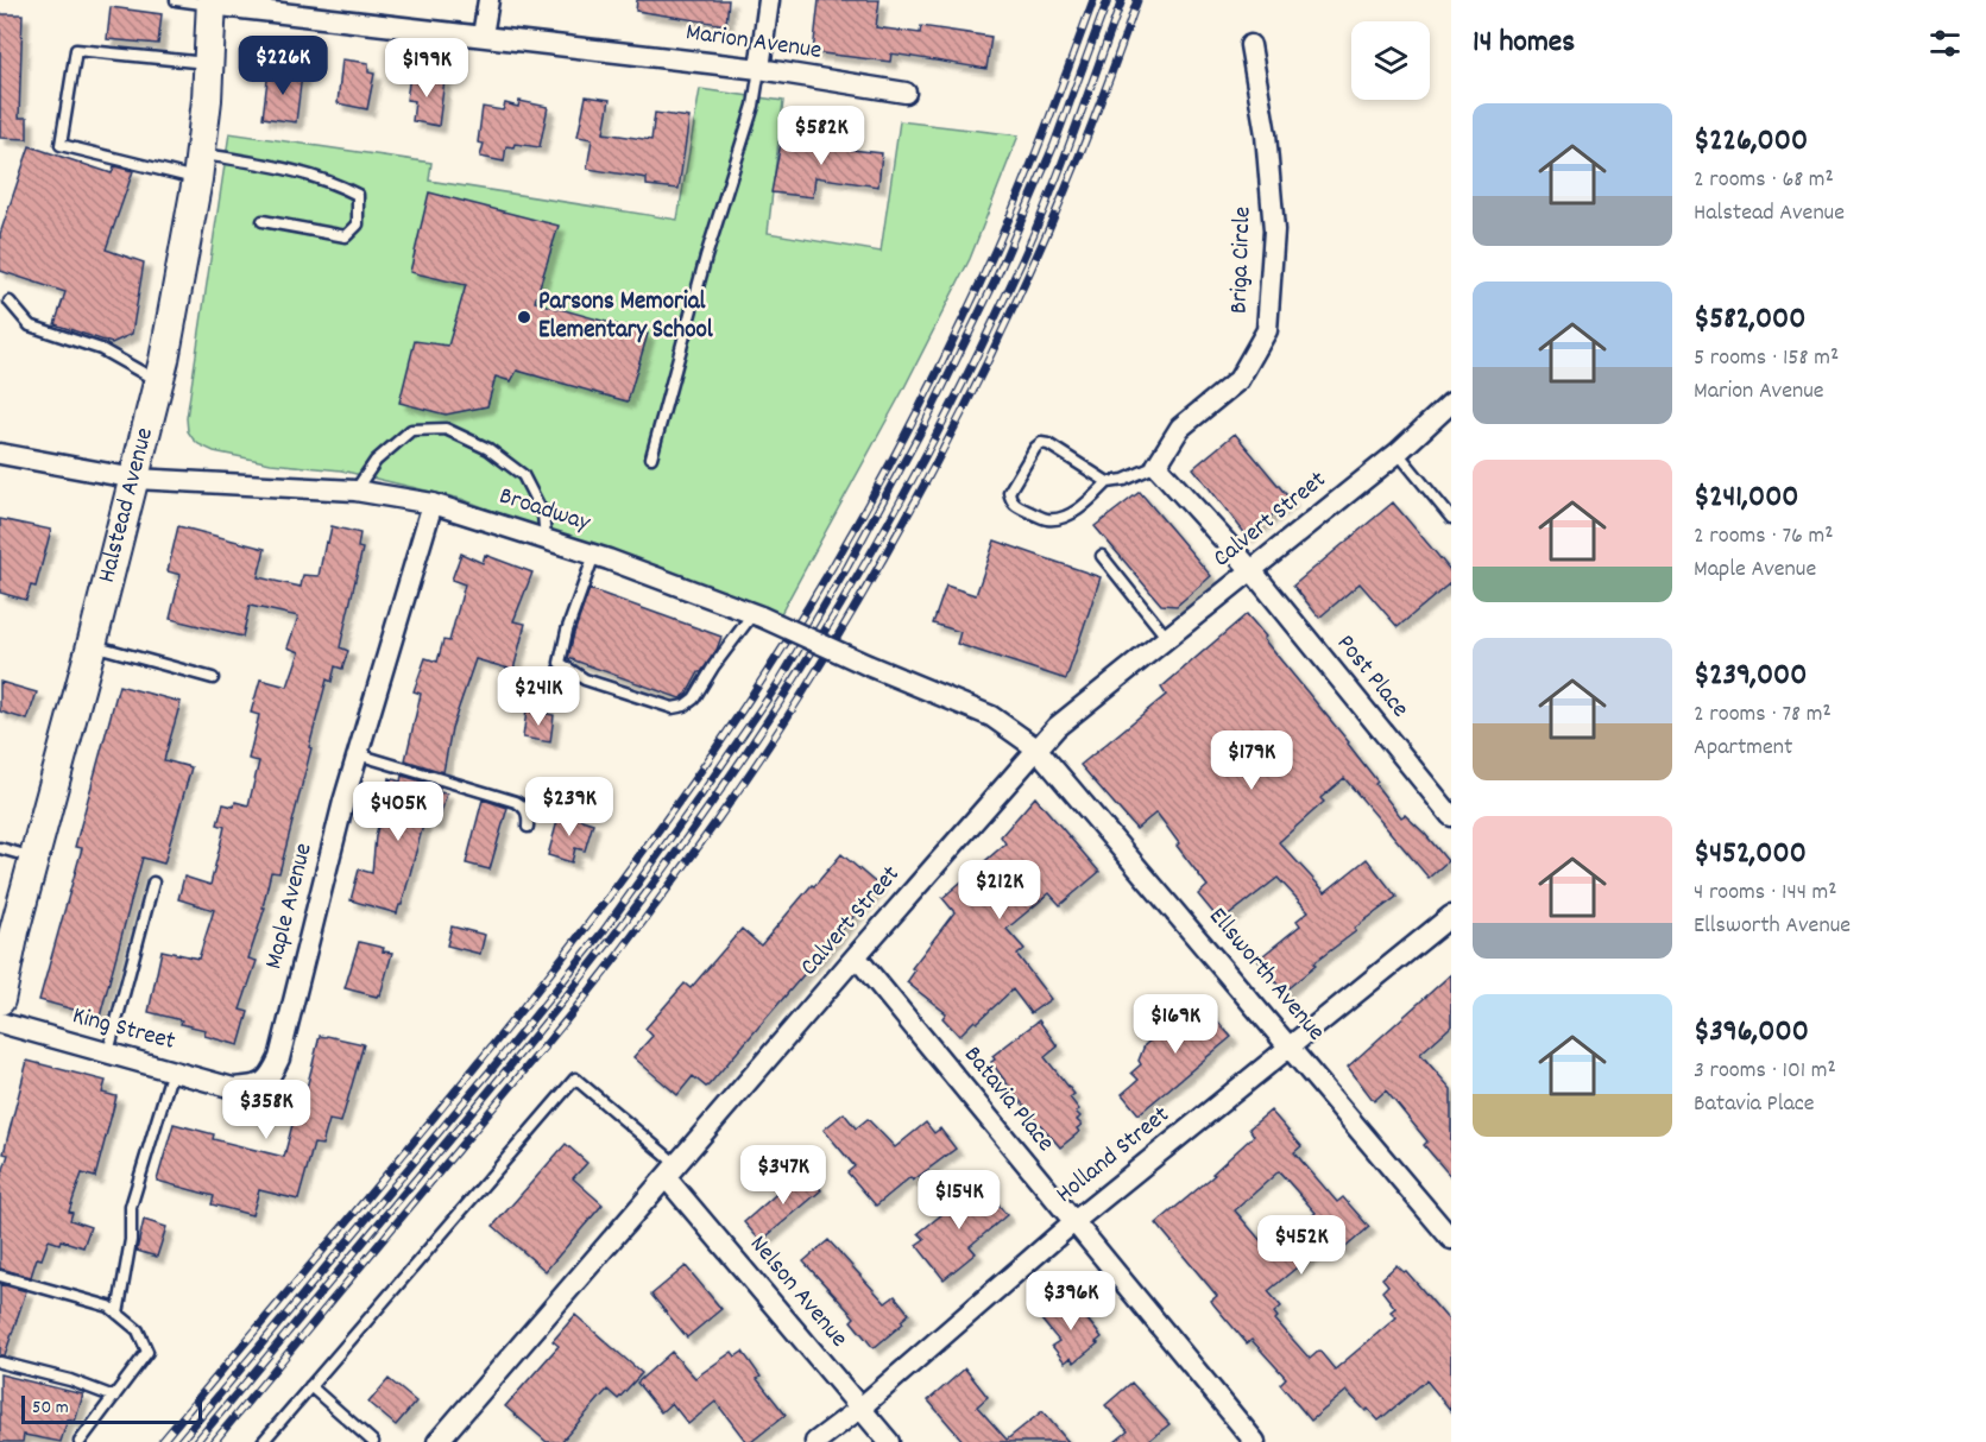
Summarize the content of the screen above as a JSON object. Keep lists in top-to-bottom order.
{
  "streets": {
    "street": [
      "Marion Avenue",
      "Briga Circle",
      "Halstead Avenue",
      "Broadway",
      "Calvert Street",
      "Post Place",
      "Maple Avenue",
      "Ellsworth Avenue",
      "King Street",
      "Batavia Place",
      "Holland Street",
      "Nelson Avenue"
    ]
  },
  "crossings": [
    ["Marion Avenue", "Halstead Avenue"],
    ["Halstead Avenue", "Broadway"],
    ["Broadway", "Calvert Street"],
    ["Broadway", "Maple Avenue"],
    ["Broadway", "Ellsworth Avenue"],
    ["Calvert Street", "Post Place"],
    ["Calvert Street", "Ellsworth Avenue"],
    ["Calvert Street", "Batavia Place"],
    ["Calvert Street", "Nelson Avenue"],
    ["Maple Avenue", "King Street"],
    ["Ellsworth Avenue", "Holland Street"],
    ["Batavia Place", "Holland Street"],
    ["Holland Street", "Nelson Avenue"]
  ],
  "places": ["Parsons Memorial Elementary School"],
  "scale_bar": "50 m",
  "page": {
    "heading": "14 homes",
    "price": [
      "$226K",
      "$199K",
      "$582K",
      "$241K",
      "$179K",
      "$239K",
      "$405K",
      "$212K",
      "$169K",
      "$358K",
      "$347K",
      "$154K",
      "$452K",
      "$396K"
    ],
    "list": [
      {
        "name": "$226,000",
        "note": "2 rooms · 68 m² · Halstead Avenue"
      },
      {
        "name": "$582,000",
        "note": "5 rooms · 158 m² · Marion Avenue"
      },
      {
        "name": "$241,000",
        "note": "2 rooms · 76 m² · Maple Avenue"
      },
      {
        "name": "$239,000",
        "note": "2 rooms · 78 m² · Apartment"
      },
      {
        "name": "$452,000",
        "note": "4 rooms · 144 m² · Ellsworth Avenue"
      },
      {
        "name": "$396,000",
        "note": "3 rooms · 101 m² · Batavia Place"
      }
    ],
    "scale": "50 m"
  }
}
